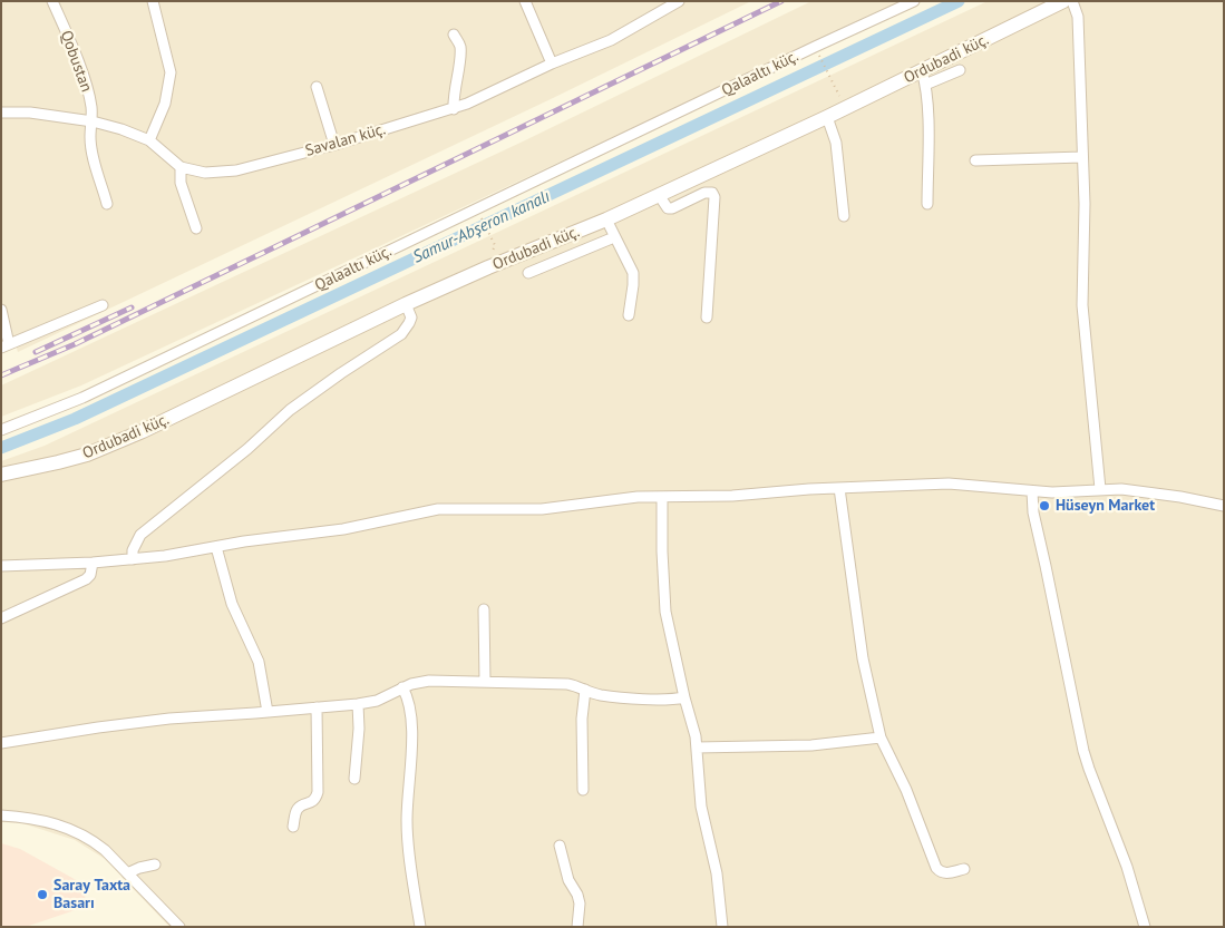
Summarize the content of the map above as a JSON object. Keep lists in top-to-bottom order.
{
  "streets": {
    "street": [
      "Ordubadi küç.",
      "Qobustan",
      "Qalaaltı küç.",
      "Savalan küç."
    ]
  },
  "crossings": [
    ["Qobustan", "Savalan küç."]
  ],
  "water": ["Samur-Abşeron kanalı"],
  "places": ["Hüseyn Market", "Saray Taxta Basarı"]
}
